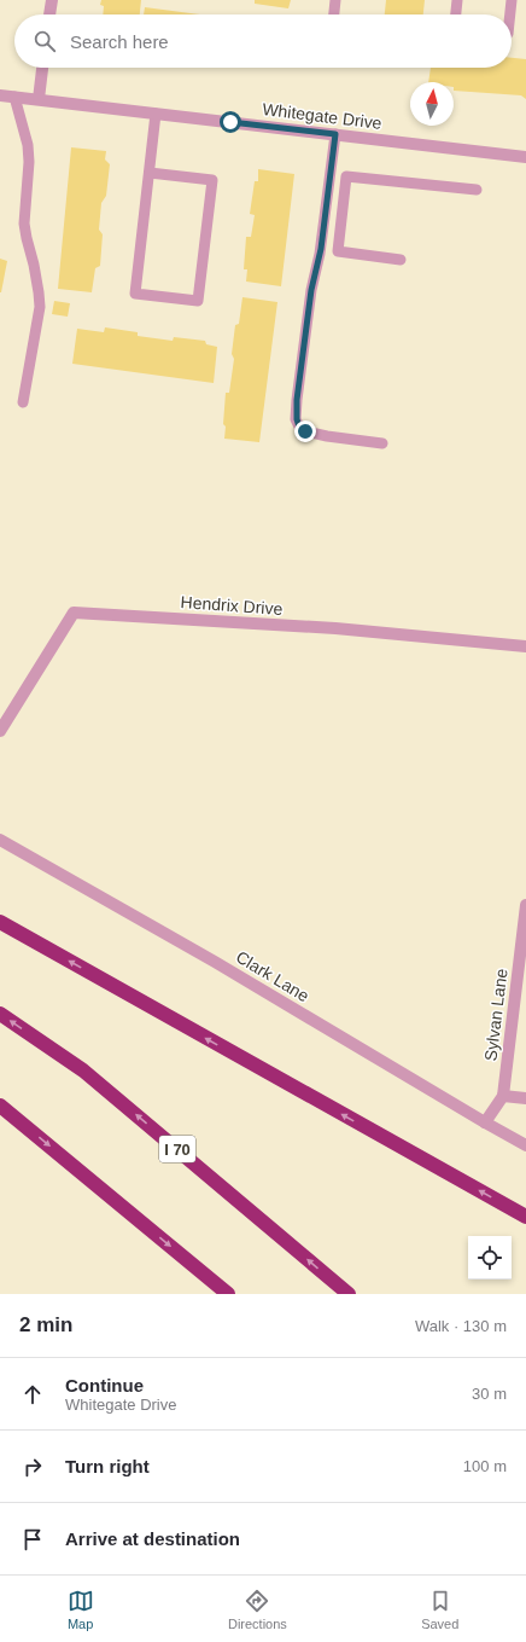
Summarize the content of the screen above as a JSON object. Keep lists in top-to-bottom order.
{
  "streets": {
    "highway": ["I 70"],
    "street": [
      "Whitegate Drive",
      "Hendrix Drive",
      "Clark Lane",
      "Sylvan Lane"
    ]
  },
  "crossings": [
    ["Clark Lane", "Sylvan Lane"]
  ],
  "north": "top",
  "page": {
    "search": "Search here",
    "heading": ["2 min", "Walk · 130 m"],
    "list": [
      ["Continue", "Whitegate Drive", "30 m"],
      ["Turn right", "100 m"],
      "Arrive at destination"
    ],
    "nav": ["Map", "Directions", "Saved"]
  }
}
